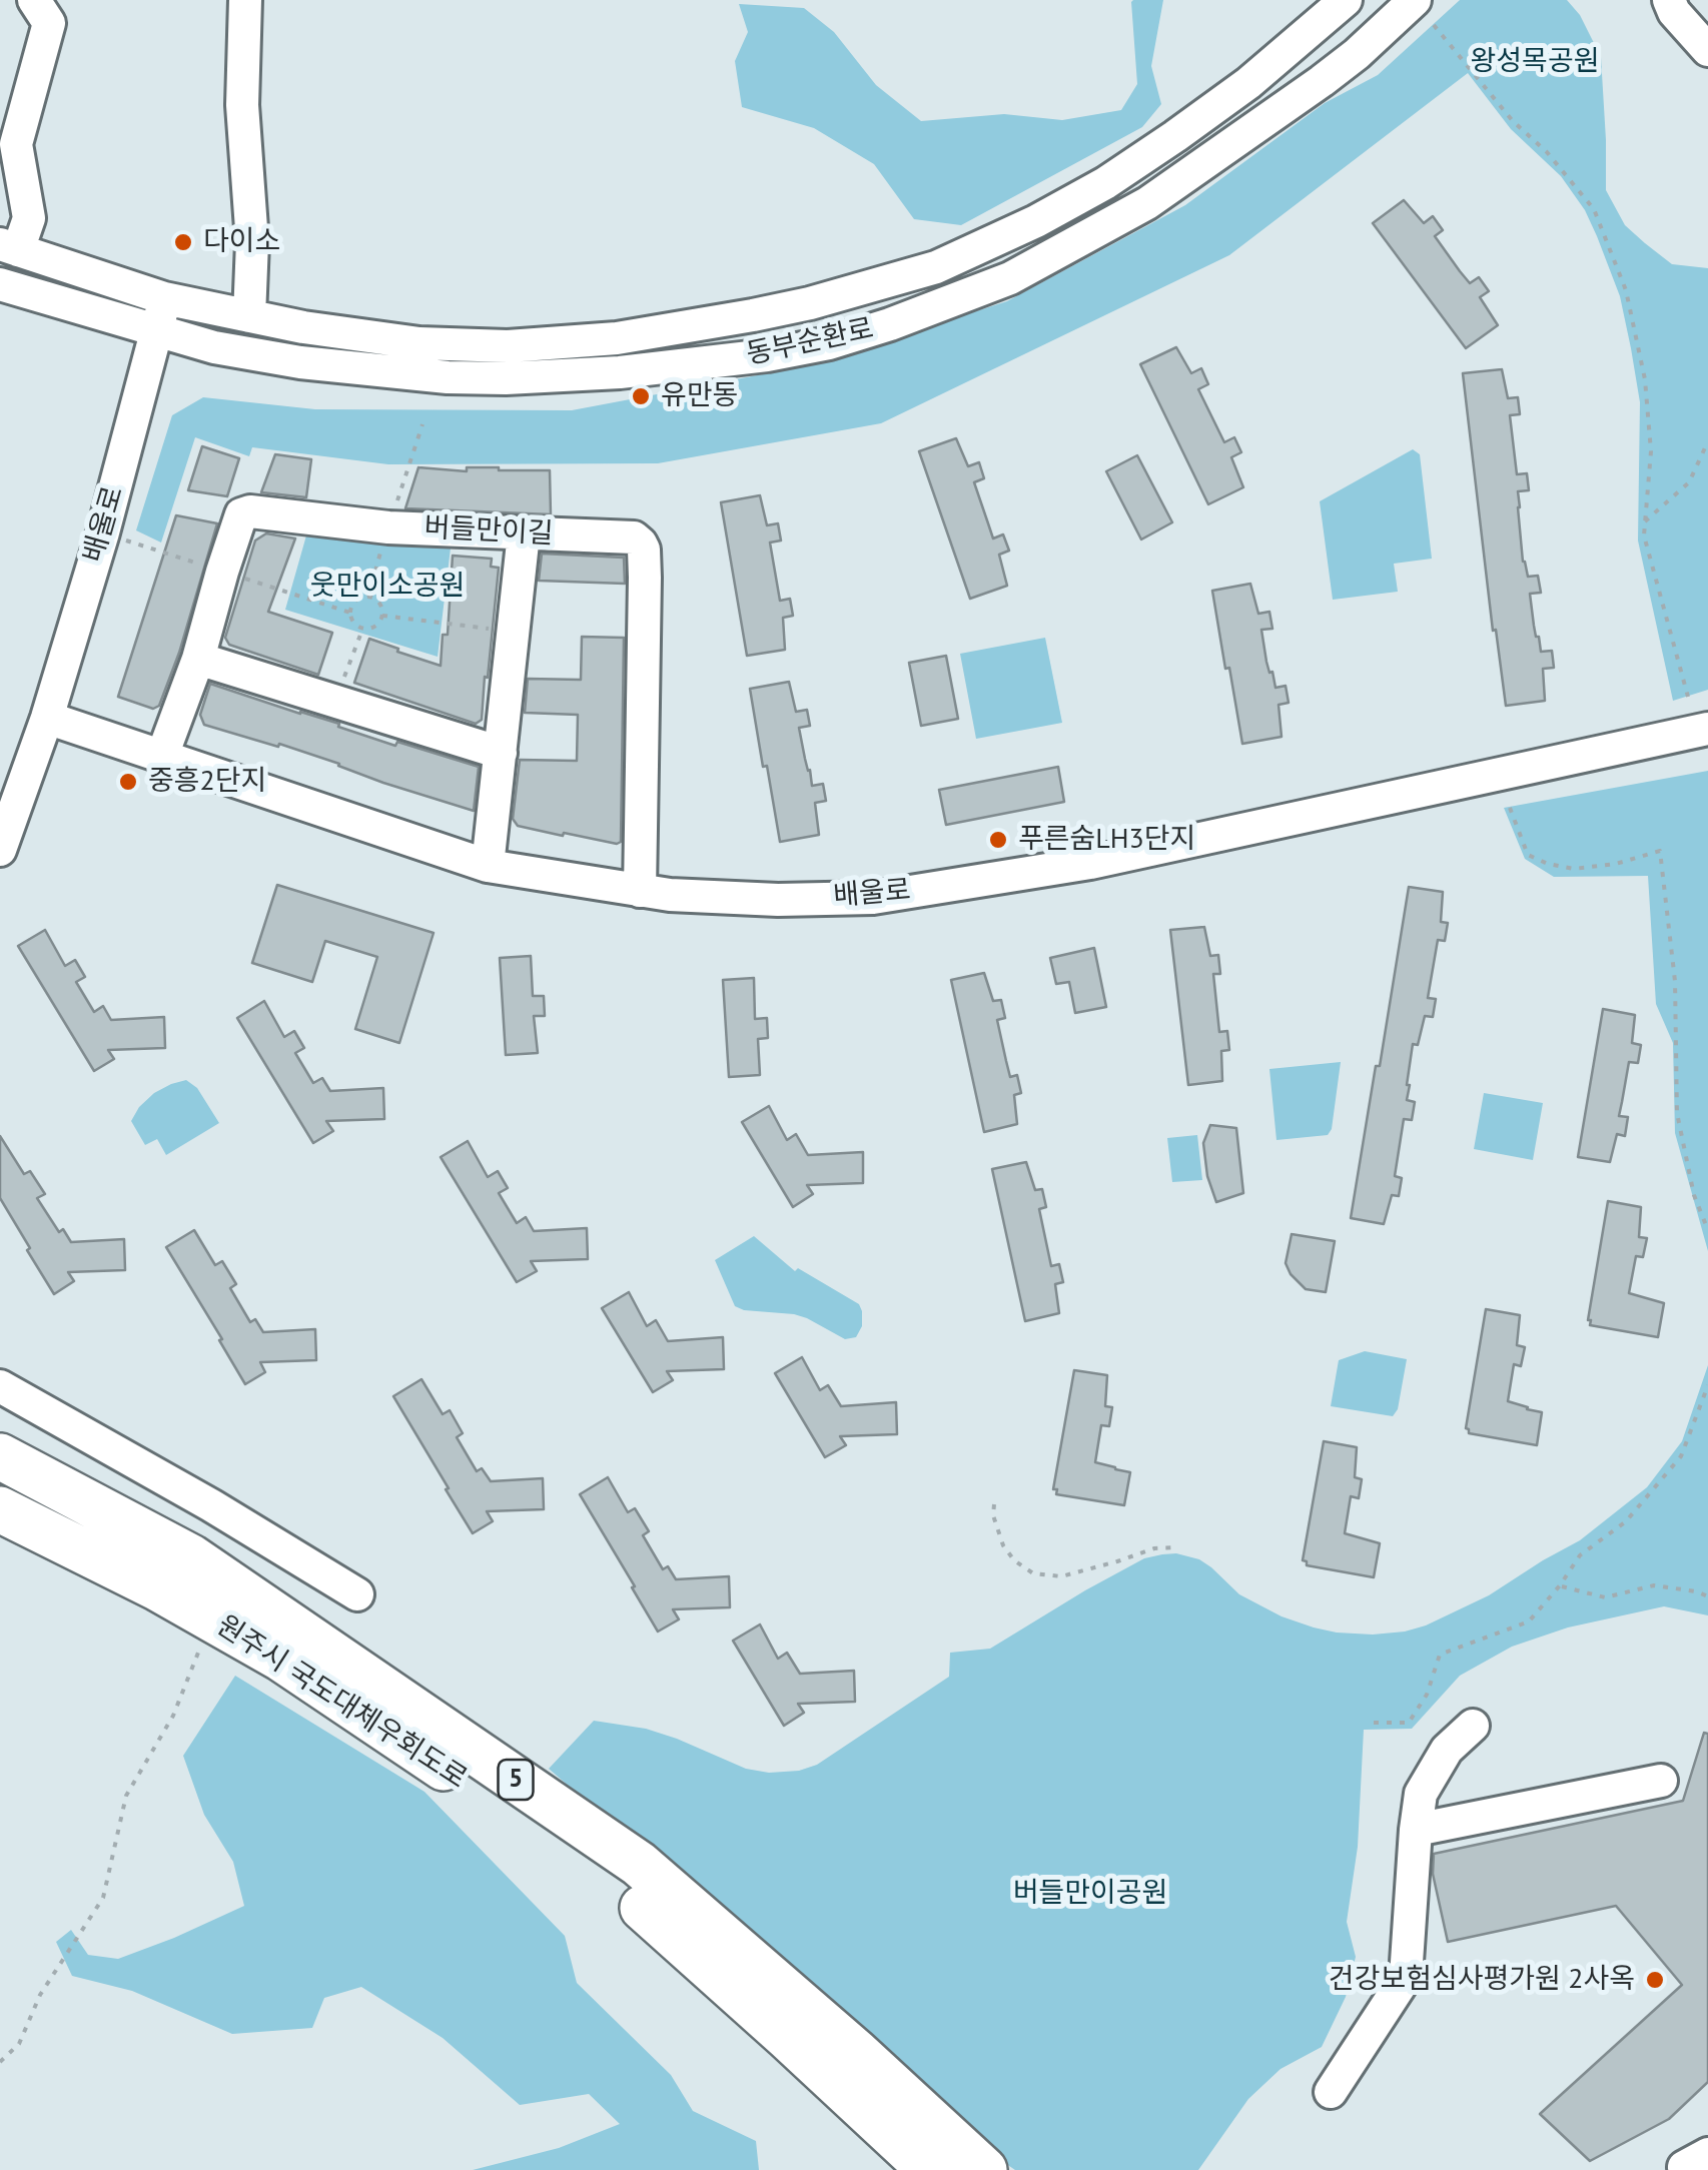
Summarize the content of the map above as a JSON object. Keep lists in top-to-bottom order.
{
  "streets": {
    "highway": ["원주시 국도대체우회도로", "5"],
    "street": ["동부순환로", "배울로", "버들만이길"]
  },
  "crossings": [
    ["동부순환로", "배울로"],
    ["배울로", "버들만이길"]
  ],
  "parks": ["왕성목공원", "웃만이소공원", "버들만이공원"],
  "places": [
    "다이소",
    "유만동",
    "중흥2단지",
    "푸른숨LH3단지",
    "건강보험심사평가원 2사옥"
  ]
}
